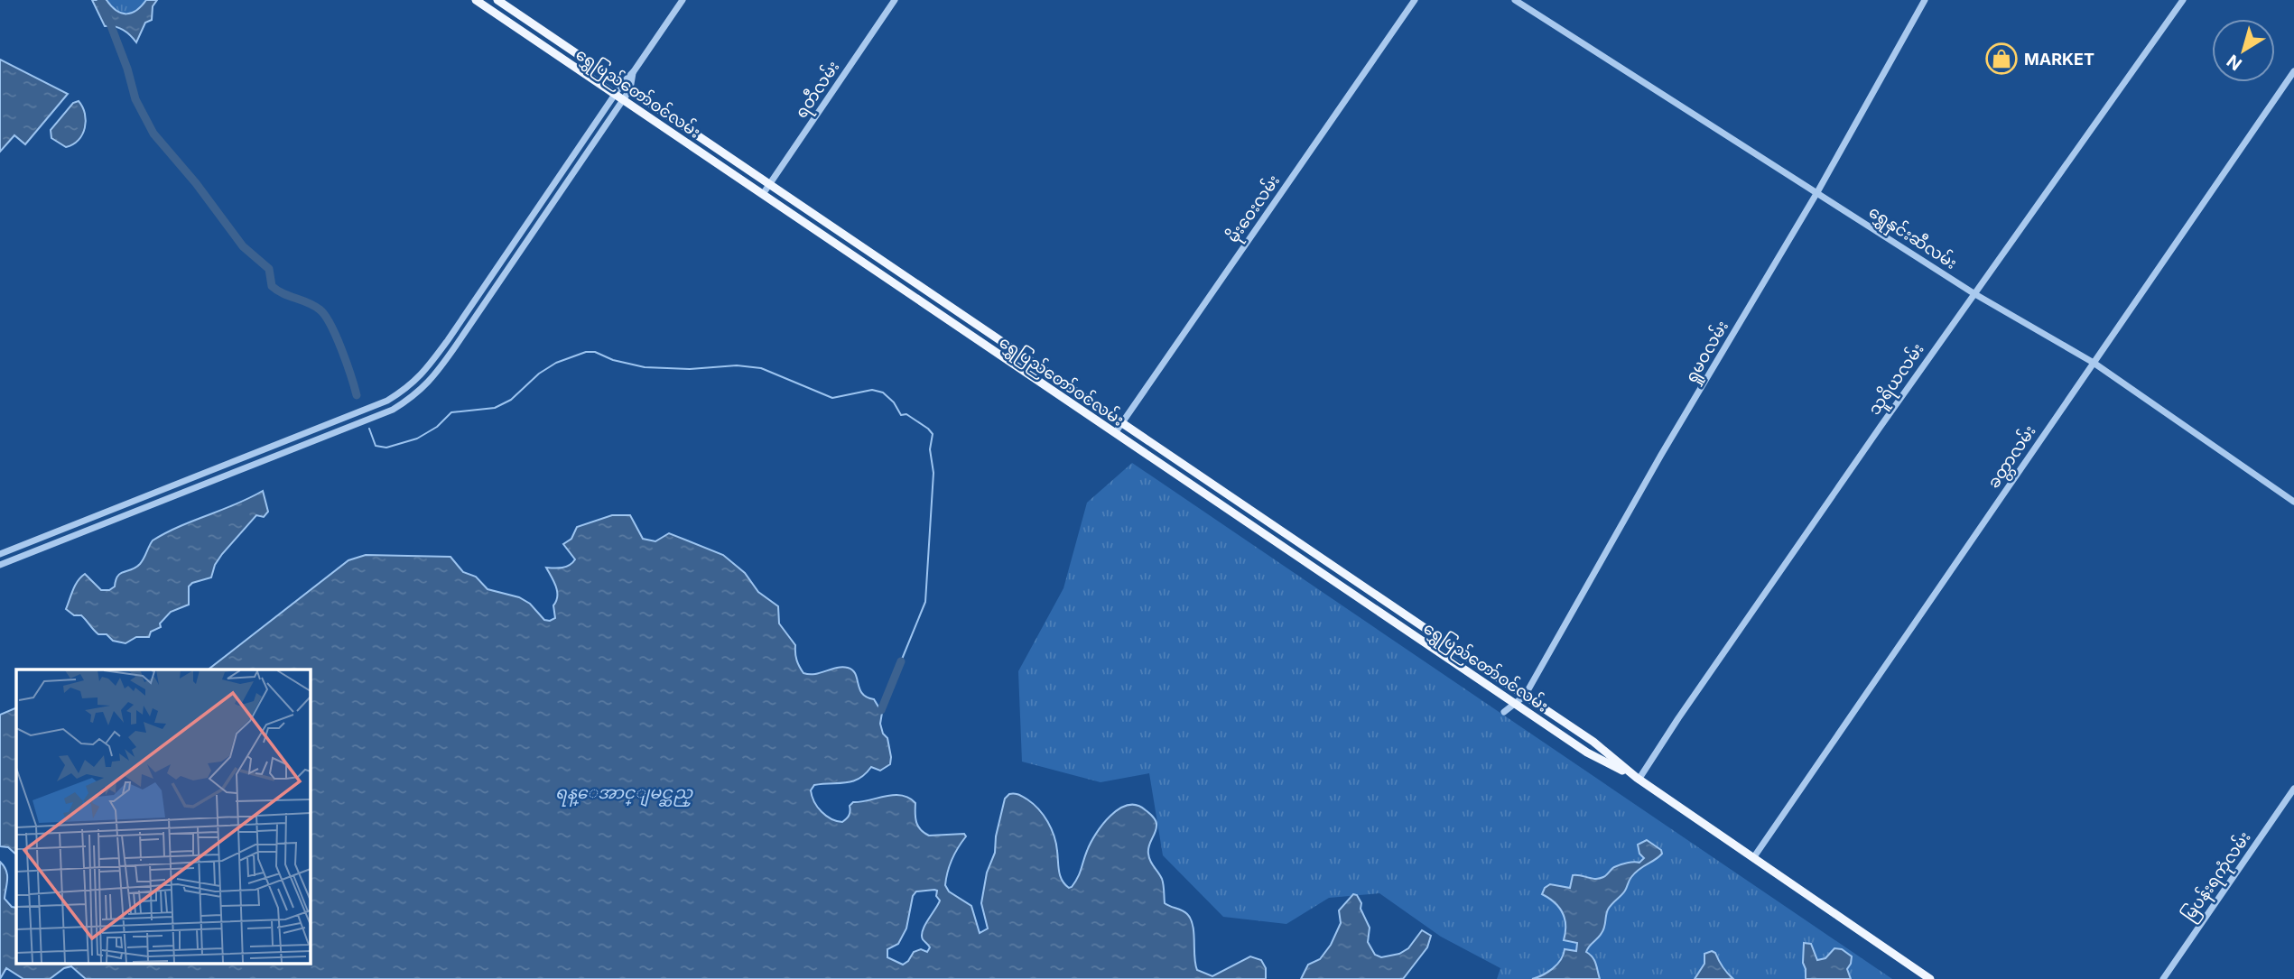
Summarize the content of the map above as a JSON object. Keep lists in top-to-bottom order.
{
  "streets": {
    "main road": ["ရွှေပြည်တော်ဝင်လမ်း"],
    "street": [
      "ရတီလမ်း",
      "မိုးဝေးလမ်း",
      "ရွှေနှင်းဆီလမ်း",
      "ရှုမဝလမ်း",
      "သူရိယလမ်း",
      "ခတ္တာလမ်း",
      "မြပန်းရကုံလမ်း"
    ]
  },
  "crossings": [
    ["ရတီလမ်း", "ရွှေပြည်တော်ဝင်လမ်း"],
    ["ရွှေပြည်တော်ဝင်လမ်း", "မိုးဝေးလမ်း"],
    ["ရွှေပြည်တော်ဝင်လမ်း", "ရှုမဝလမ်း"],
    ["ရွှေပြည်တော်ဝင်လမ်း", "သူရိယလမ်း"],
    ["ရွှေပြည်တော်ဝင်လမ်း", "ခတ္တာလမ်း"],
    ["ရွှေနှင်းဆီလမ်း", "ရှုမဝလမ်း"],
    ["ရွှေနှင်းဆီလမ်း", "သူရိယလမ်း"],
    ["ရွှေနှင်းဆီလမ်း", "ခတ္တာလမ်း"]
  ],
  "water": ["ရန္ေအာင္ျမင္ဆည္"],
  "places": {
    "shop": ["MARKET"]
  },
  "north": "bottom left"
}
